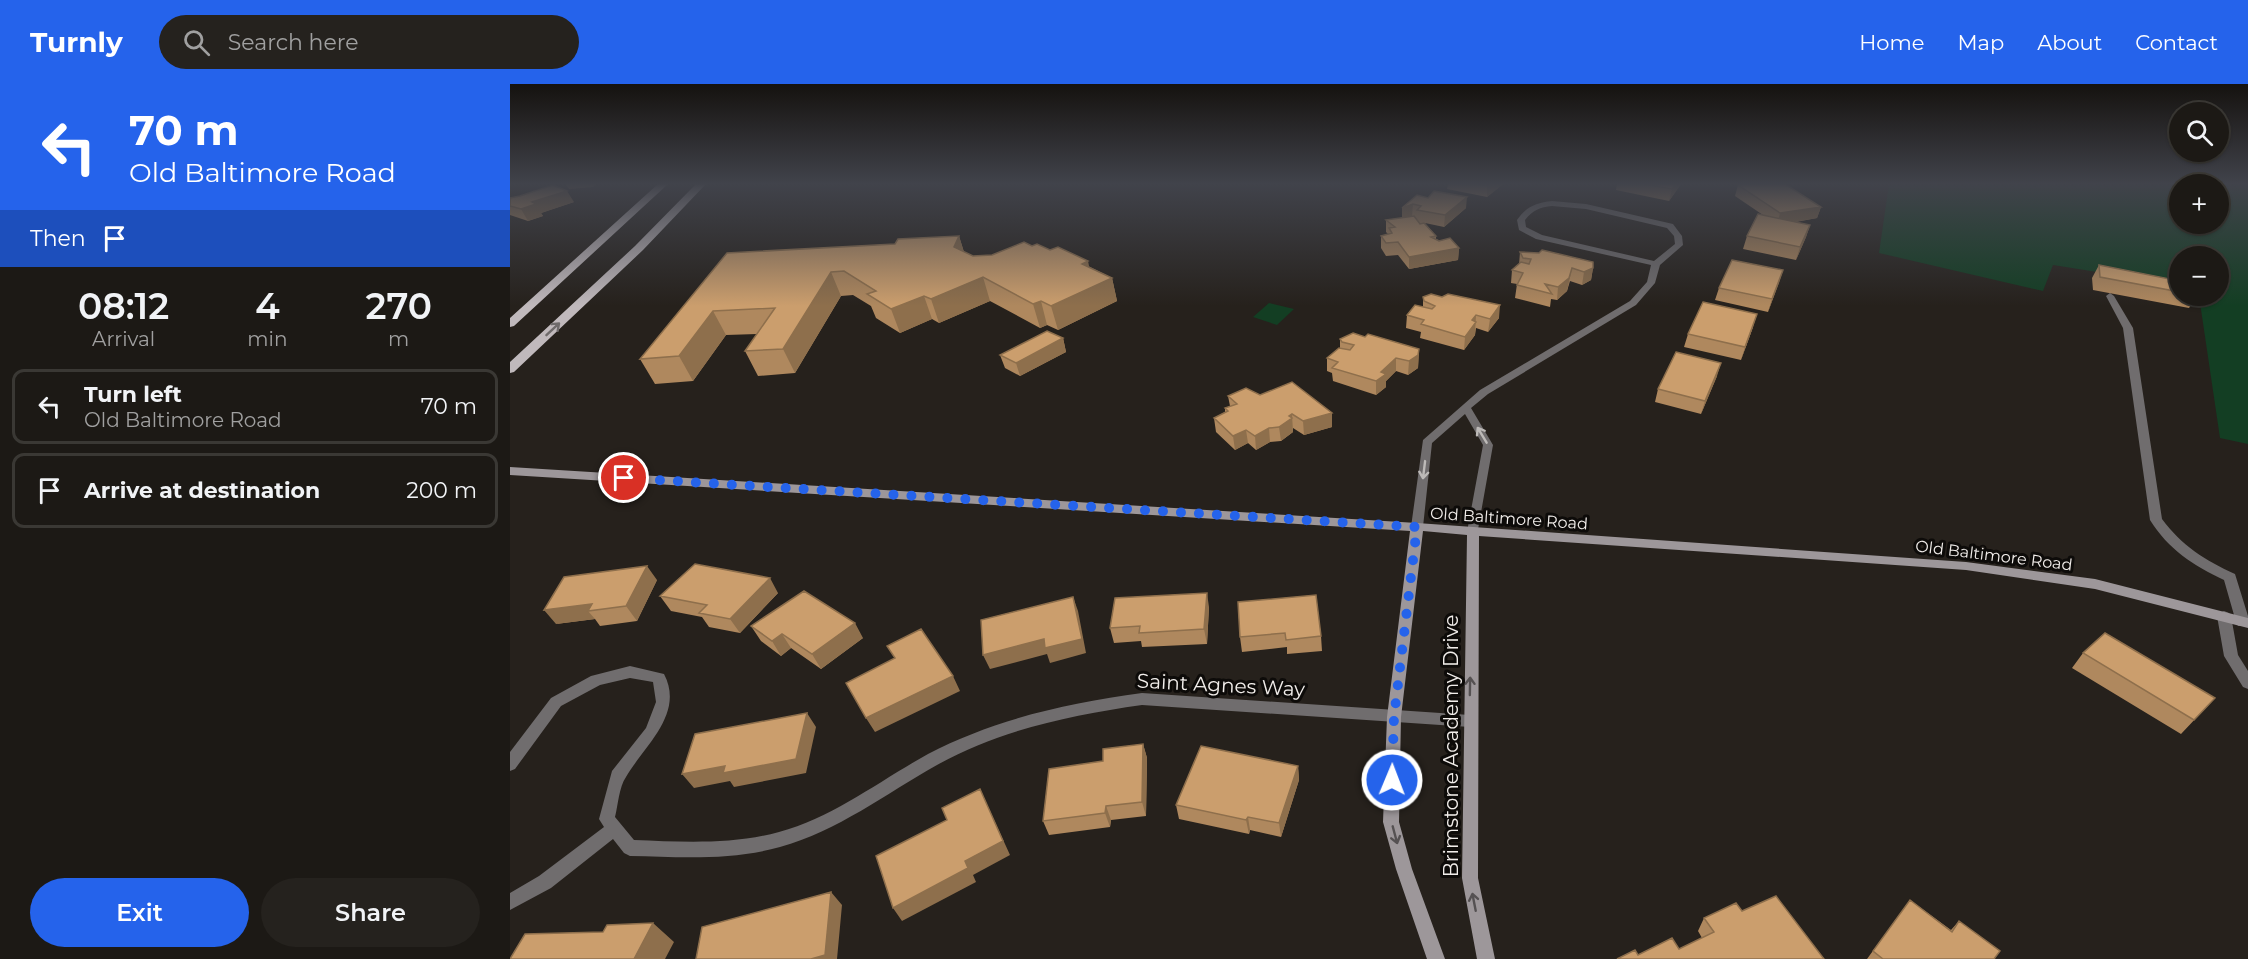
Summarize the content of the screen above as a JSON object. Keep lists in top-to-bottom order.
{
  "streets": {
    "street": ["Old Baltimore Road", "Saint Agnes Way", "Brimstone Academy Drive"]
  },
  "crossings": [
    ["Old Baltimore Road", "Brimstone Academy Drive"],
    ["Saint Agnes Way", "Brimstone Academy Drive"]
  ],
  "page": {
    "header": "Turnly",
    "search": "Search here",
    "nav": [
      "Home",
      "Map",
      "About",
      "Contact"
    ],
    "turn": ["70 m", "Old Baltimore Road"],
    "map_buttons": ["+", "−"],
    "then": "Then",
    "eta": [
      "08:12",
      "Arrival",
      "4",
      "min",
      "270",
      "m"
    ],
    "list": [
      {
        "name": "Turn left",
        "note": "Old Baltimore Road",
        "value": "70 m"
      },
      {
        "name": "Arrive at destination",
        "value": "200 m"
      }
    ],
    "buttons": ["Exit", "Share"]
  }
}
